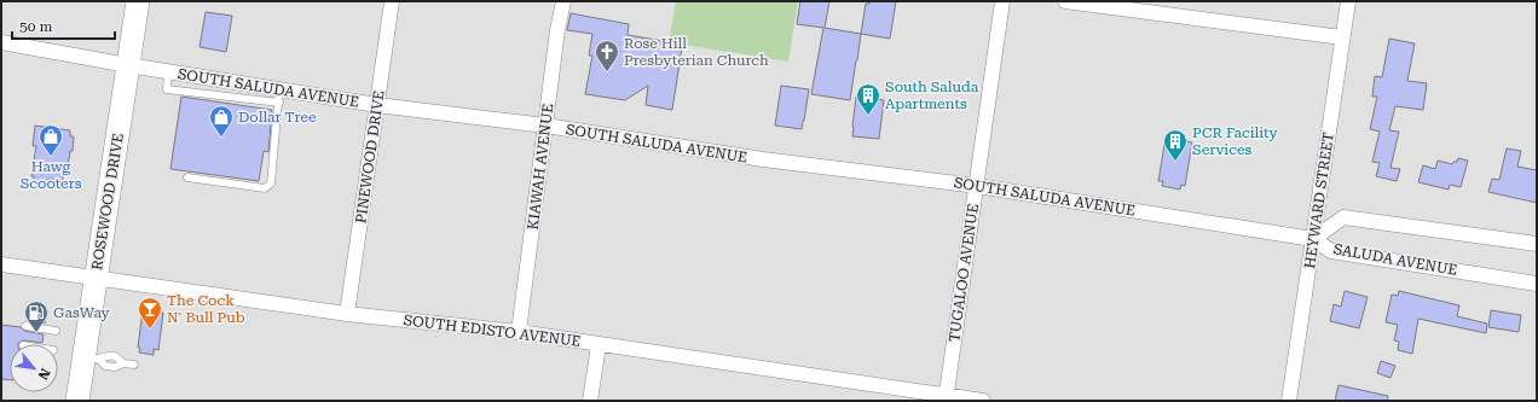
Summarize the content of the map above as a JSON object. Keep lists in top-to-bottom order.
{
  "streets": {
    "main road": ["ROSEWOOD DRIVE"],
    "street": [
      "SOUTH SALUDA AVENUE",
      "PINEWOOD DRIVE",
      "KIAWAH AVENUE",
      "HEYWARD STREET",
      "SALUDA AVENUE",
      "TUGALOO AVENUE",
      "SOUTH EDISTO AVENUE"
    ]
  },
  "crossings": [
    ["SOUTH SALUDA AVENUE", "PINEWOOD DRIVE"],
    ["SOUTH SALUDA AVENUE", "KIAWAH AVENUE"],
    ["SOUTH SALUDA AVENUE", "HEYWARD STREET"],
    ["SOUTH SALUDA AVENUE", "ROSEWOOD DRIVE"],
    ["SOUTH SALUDA AVENUE", "SALUDA AVENUE"],
    ["SOUTH SALUDA AVENUE", "TUGALOO AVENUE"],
    ["PINEWOOD DRIVE", "SOUTH EDISTO AVENUE"],
    ["KIAWAH AVENUE", "SOUTH EDISTO AVENUE"],
    ["HEYWARD STREET", "SALUDA AVENUE"],
    ["ROSEWOOD DRIVE", "SOUTH EDISTO AVENUE"],
    ["TUGALOO AVENUE", "SOUTH EDISTO AVENUE"]
  ],
  "places": {
    "church": ["Rose Hill Presbyterian Church"],
    "building": ["South Saluda Apartments", "PCR Facility Services"],
    "shop": ["Dollar Tree", "Hawg Scooters"],
    "bar": ["The Cock N' Bull Pub"],
    "fuel station": ["GasWay"]
  },
  "scale_bar": "50 m",
  "north": "bottom right"
}
